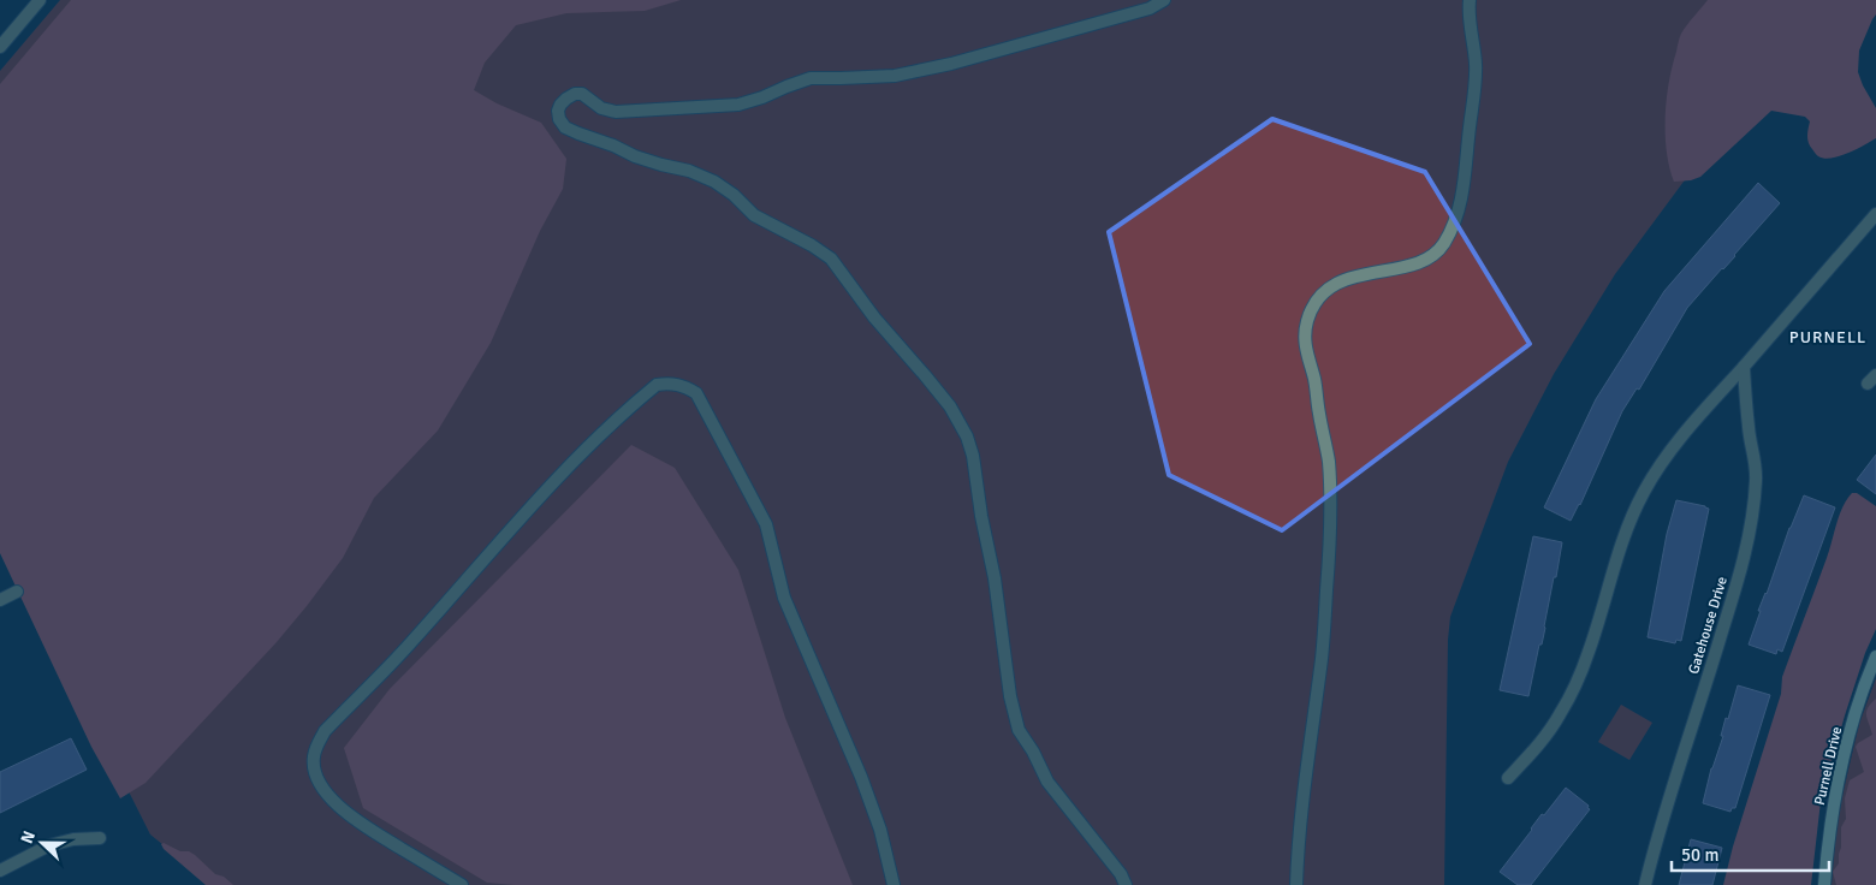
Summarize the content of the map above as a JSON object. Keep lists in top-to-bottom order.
{
  "streets": {
    "street": ["Gatehouse Drive", "Purnell Drive"]
  },
  "districts": ["PURNELL"],
  "scale_bar": "50 m",
  "north": "left"
}
